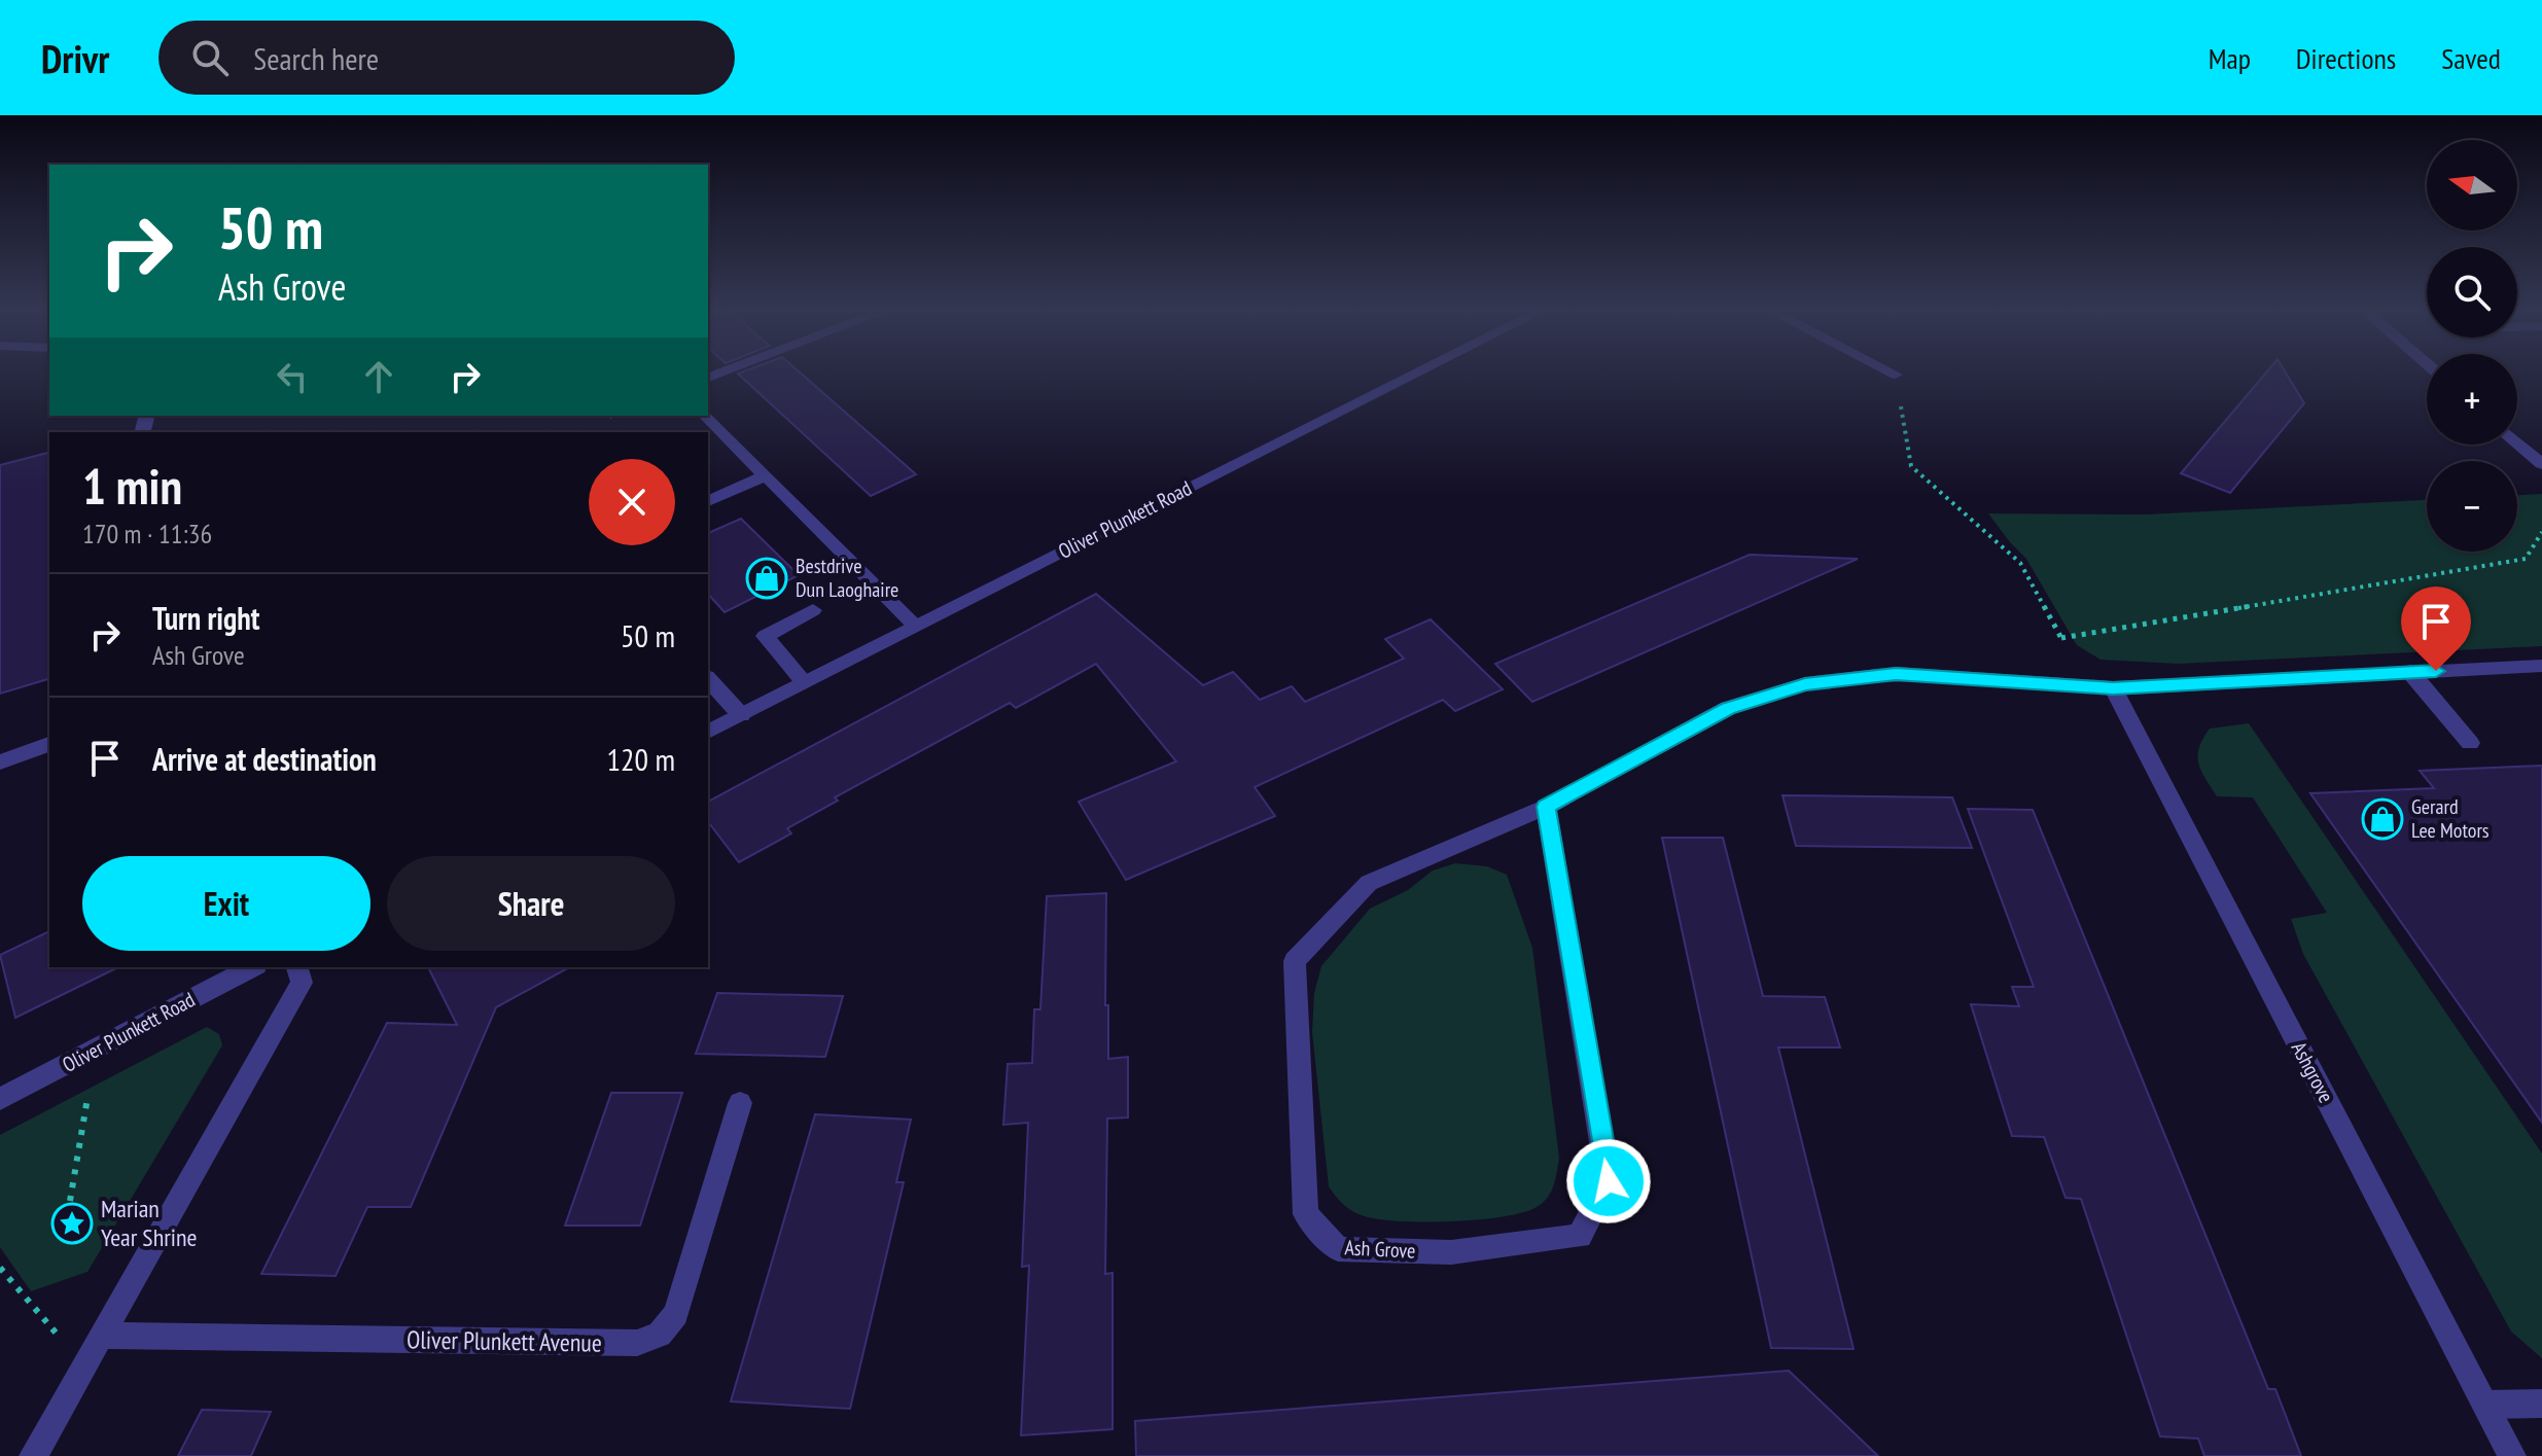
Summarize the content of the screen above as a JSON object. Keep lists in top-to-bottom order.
{
  "streets": {
    "street": [
      "Oliver Plunkett Road",
      "Ashgrove",
      "Ash Grove",
      "Oliver Plunkett Avenue"
    ]
  },
  "crossings": [
    ["Ashgrove", "Ash Grove"]
  ],
  "places": {
    "shop": ["Bestdrive Dun Laoghaire", "Gerard Lee Motors"],
    "place": ["Marian Year Shrine"]
  },
  "north": "left",
  "page": {
    "header": "Drivr",
    "search": "Search here",
    "nav": ["Map", "Directions", "Saved"],
    "map_buttons": ["+", "−"],
    "turn": ["50 m", "Ash Grove"],
    "heading": ["1 min", "170 m · 11:36"],
    "list": [
      {
        "name": "Turn right",
        "note": "Ash Grove",
        "value": "50 m"
      },
      {
        "name": "Arrive at destination",
        "value": "120 m"
      }
    ],
    "buttons": ["Exit", "Share"]
  }
}
